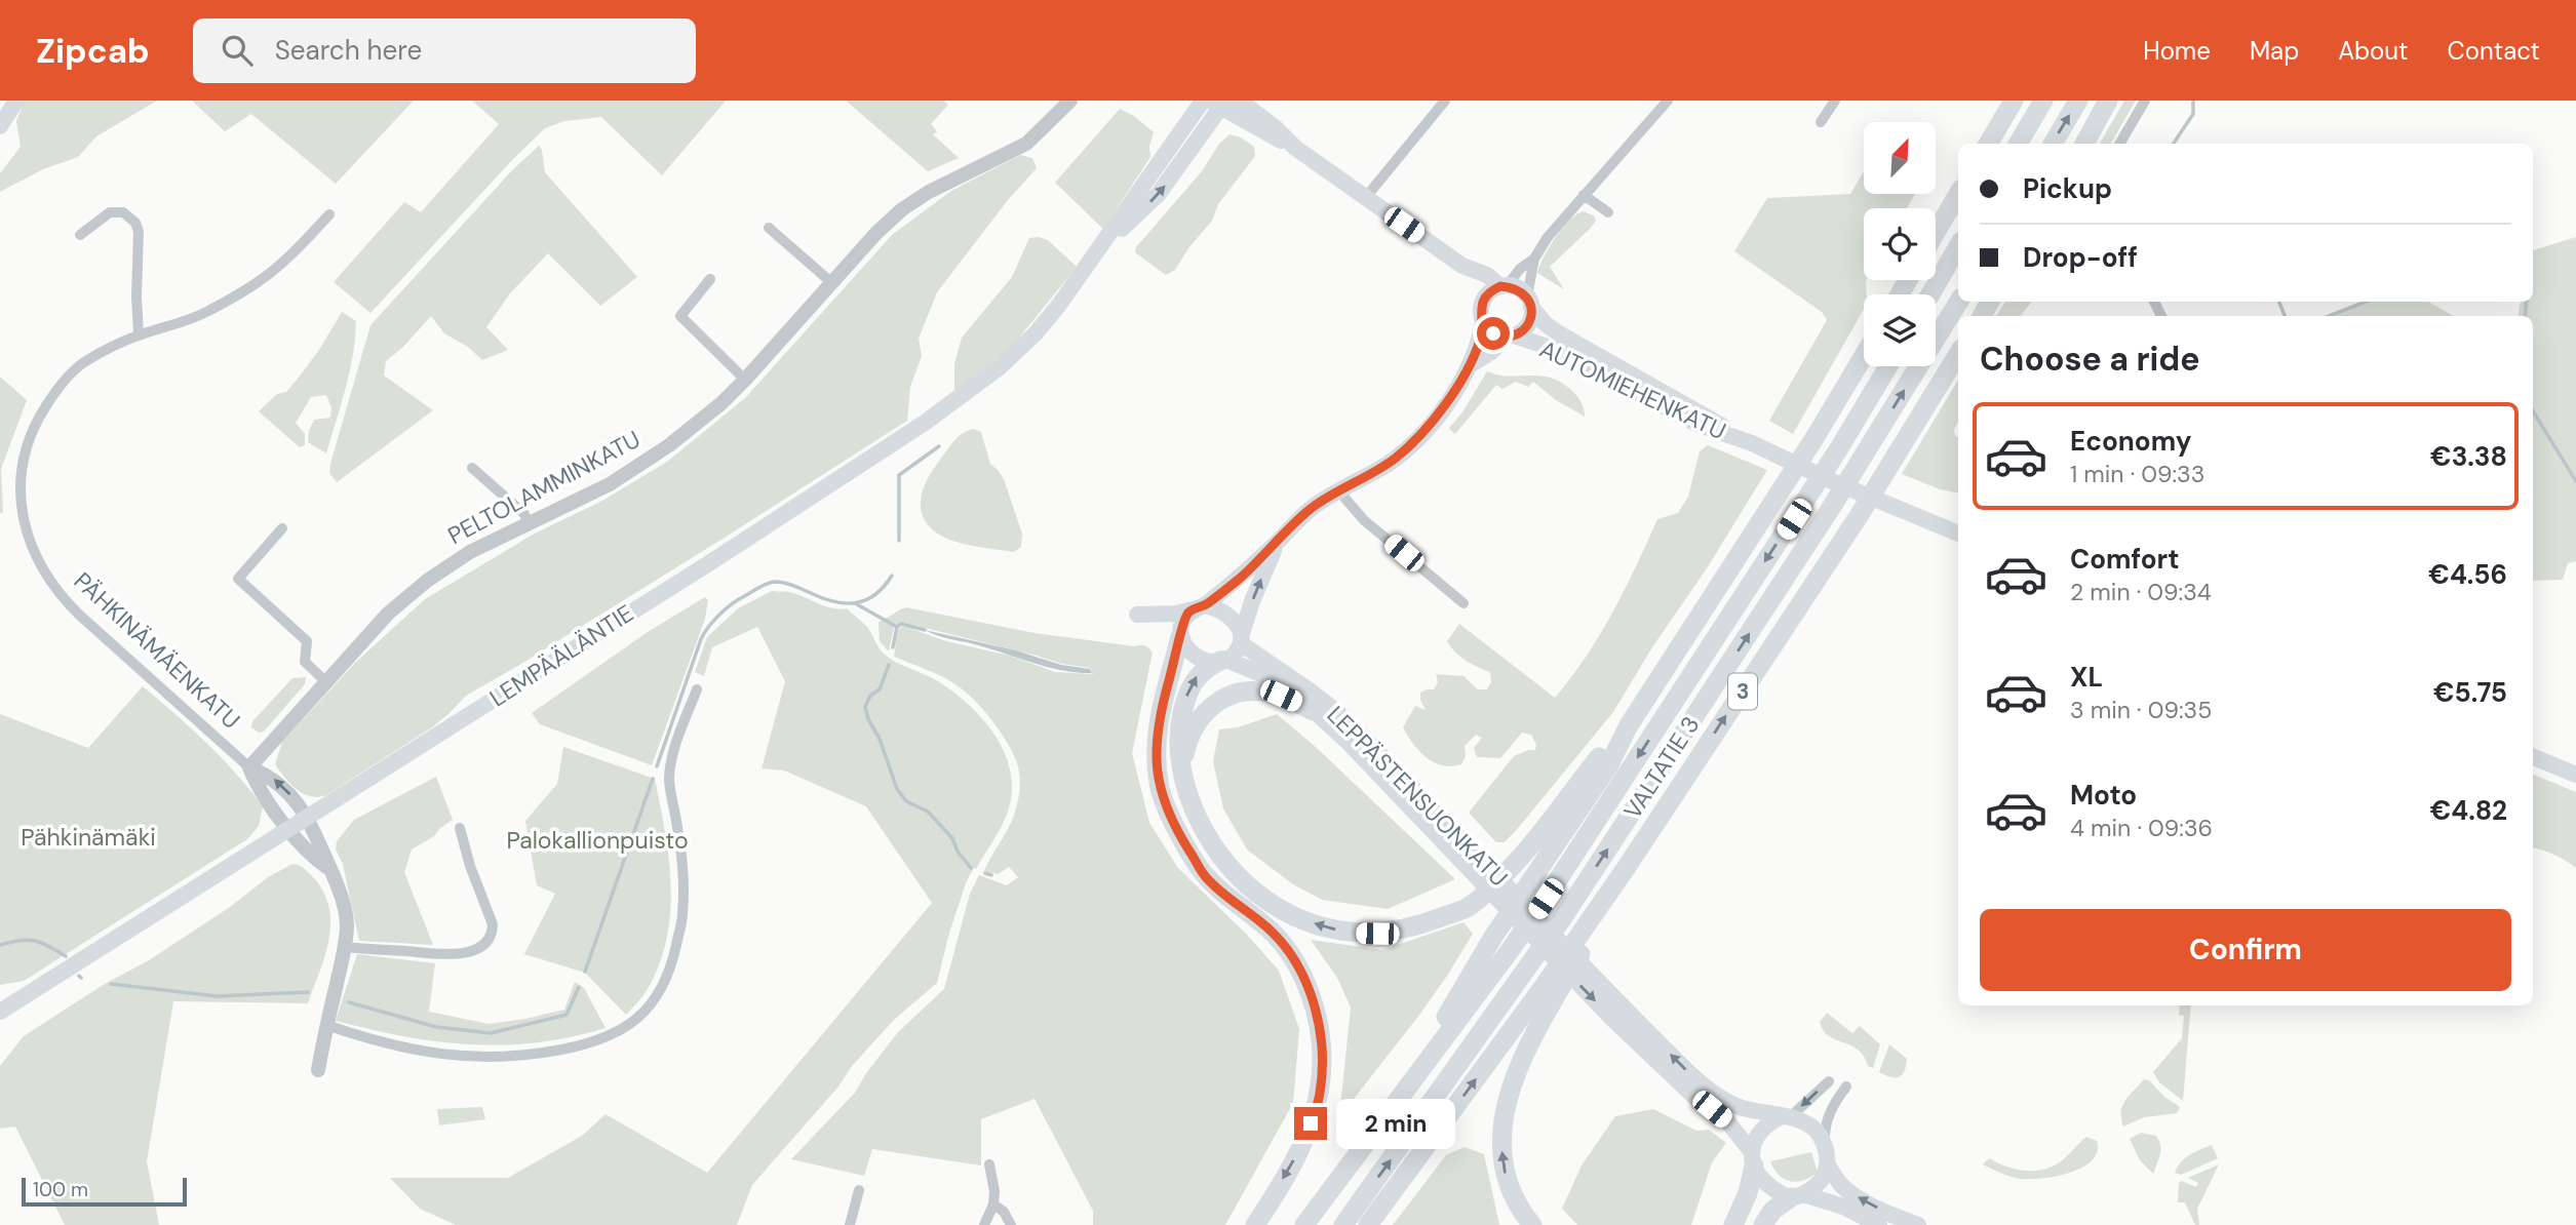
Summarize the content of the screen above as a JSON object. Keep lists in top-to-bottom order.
{
  "streets": {
    "highway": ["3", "VALTATIE 3"],
    "main road": ["AUTOMIEHENKATU", "LEMPÄÄLÄNTIE", "LEPPÄSTENSUONKATU"],
    "street": ["PELTOLAMMINKATU", "PÄHKINÄMÄENKATU"]
  },
  "crossings": [
    ["PELTOLAMMINKATU", "PÄHKINÄMÄENKATU"],
    ["PÄHKINÄMÄENKATU", "LEMPÄÄLÄNTIE"]
  ],
  "parks": ["Pähkinämäki", "Palokallionpuisto"],
  "scale_bar": "100 m",
  "north": "top right",
  "page": {
    "header": "Zipcab",
    "search": "Search here",
    "nav": [
      "Home",
      "Map",
      "About",
      "Contact"
    ],
    "banner": ["Pickup", "Drop-off"],
    "heading": "Choose a ride",
    "list": [
      {
        "name": "Economy",
        "note": "1 min · 09:33",
        "value": "€3.38"
      },
      {
        "name": "Comfort",
        "note": "2 min · 09:34",
        "value": "€4.56"
      },
      {
        "name": "XL",
        "note": "3 min · 09:35",
        "value": "€5.75"
      },
      {
        "name": "Moto",
        "note": "4 min · 09:36",
        "value": "€4.82"
      }
    ],
    "buttons": "Confirm",
    "bubble": "2 min",
    "scale": "100 m"
  }
}
